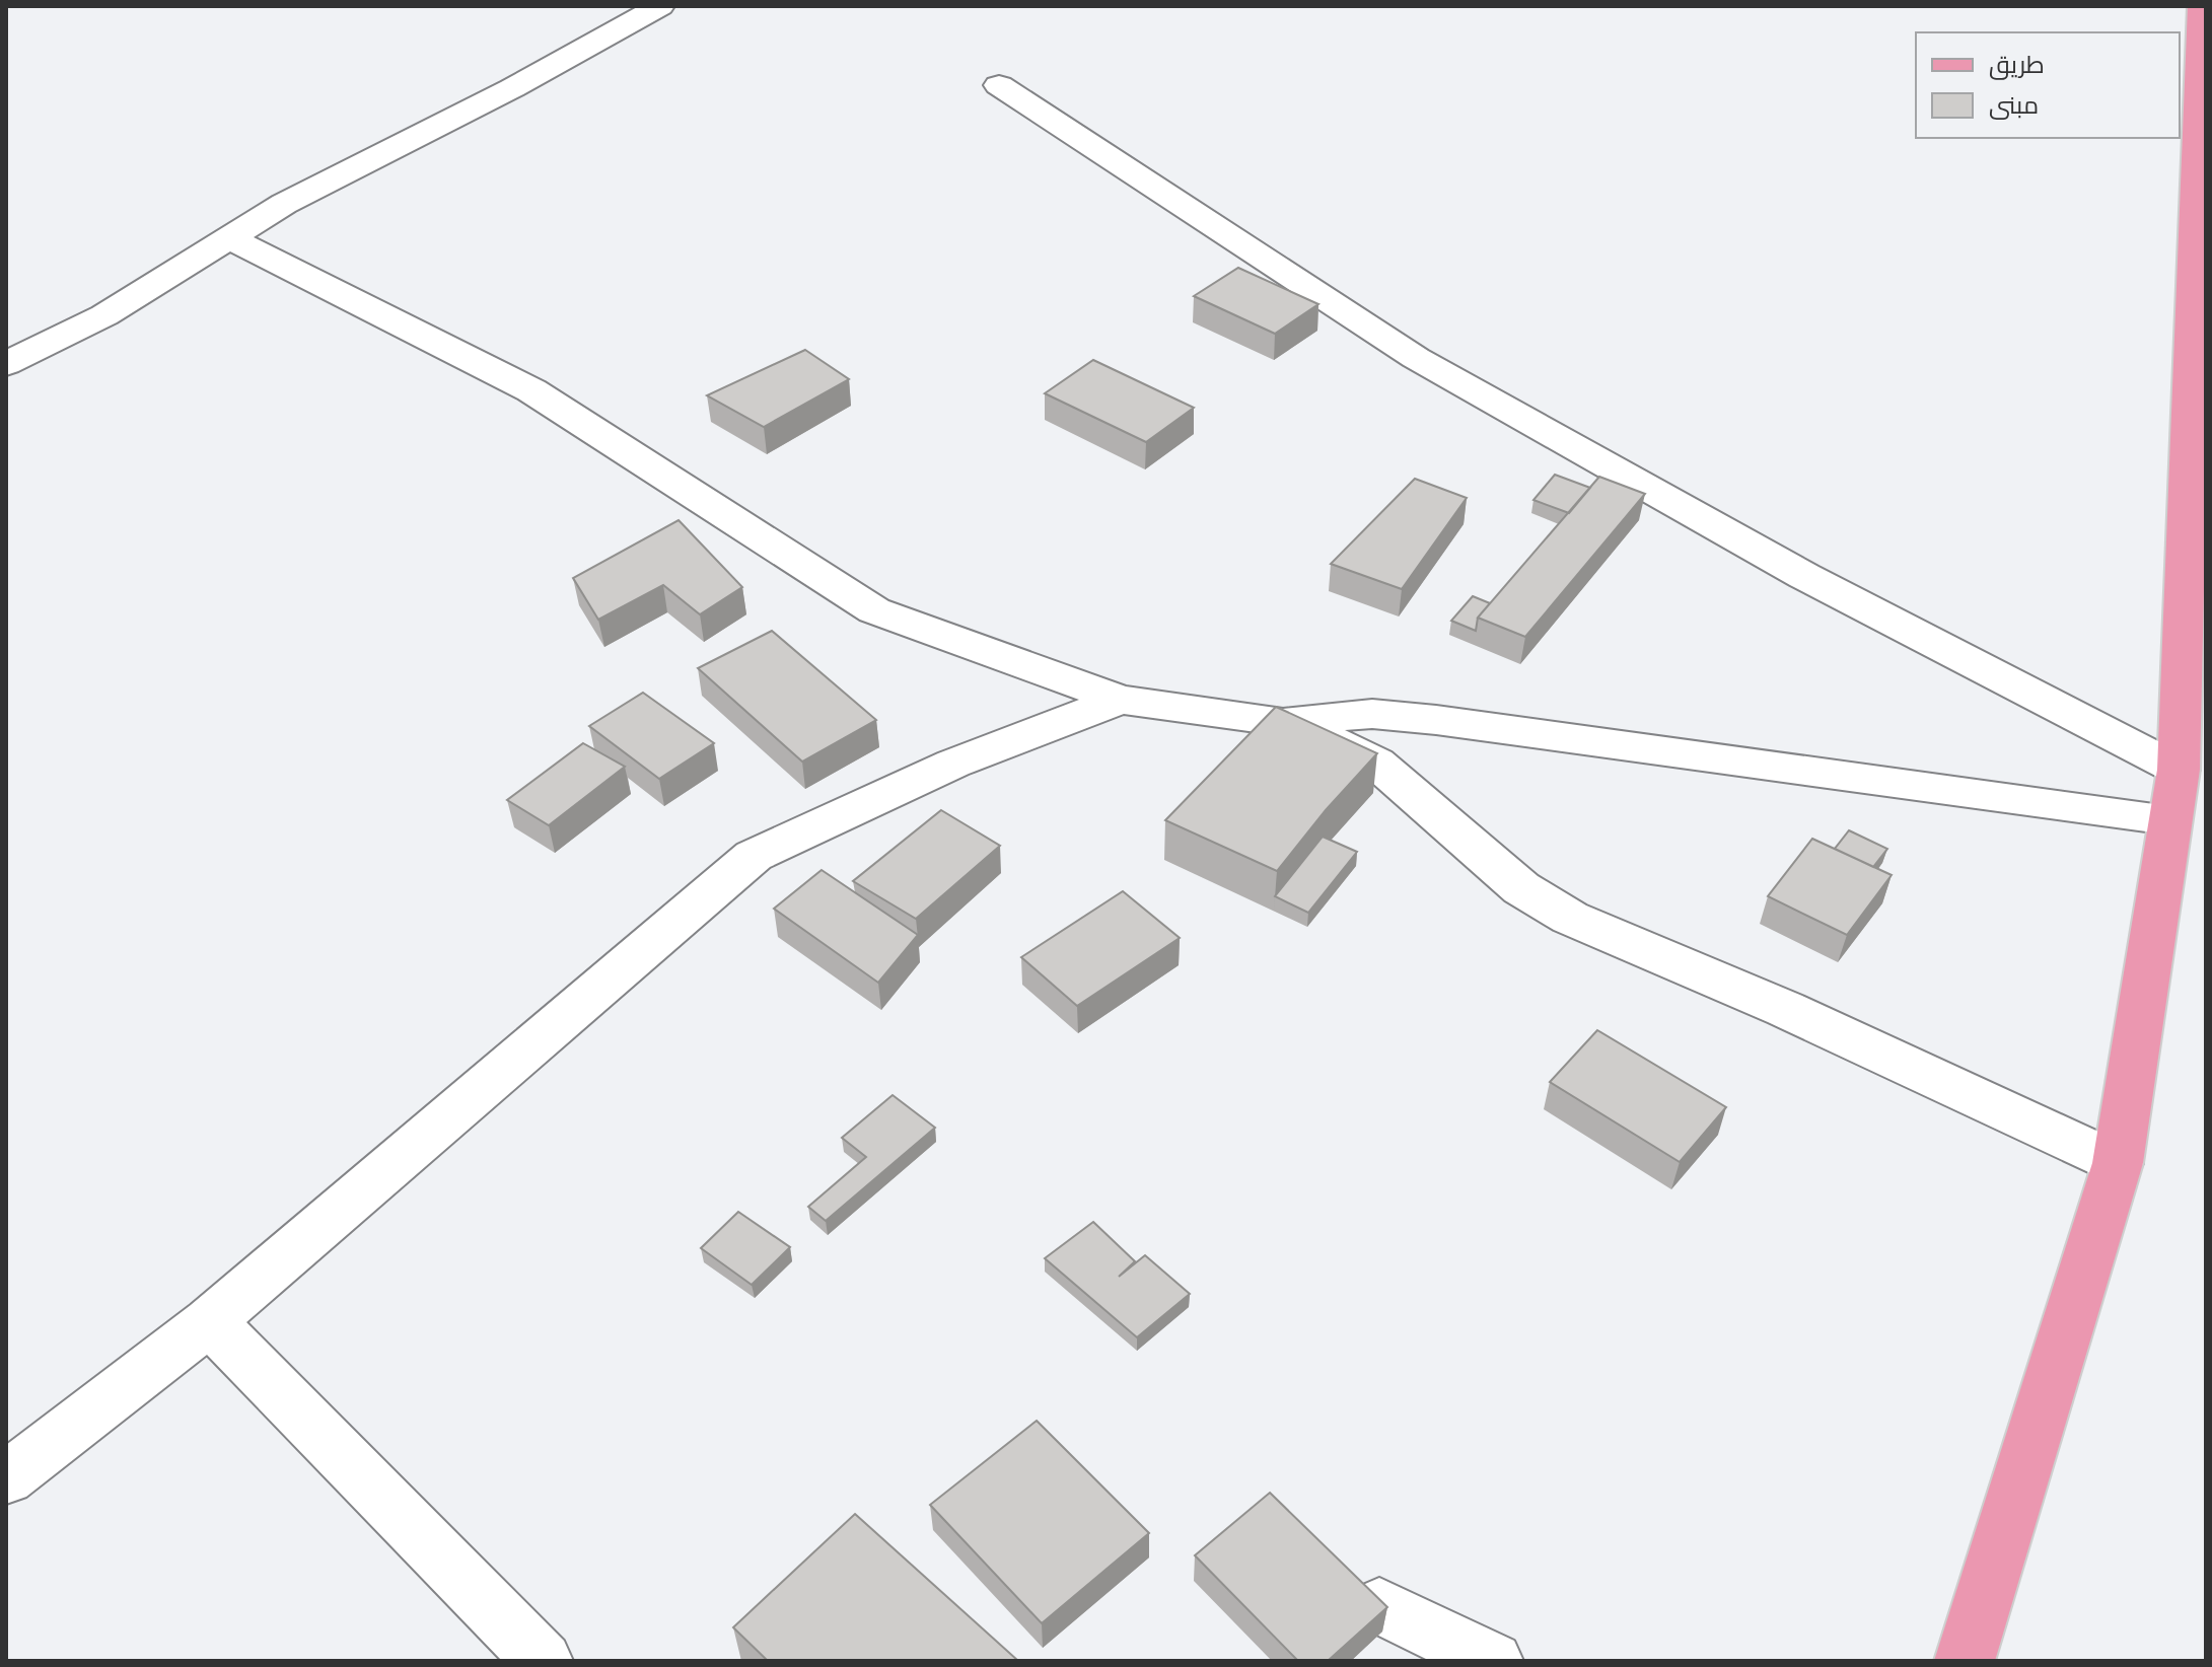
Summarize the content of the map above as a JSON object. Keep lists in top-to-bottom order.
{
  "legend": ["طريق", "مبنى"]
}
